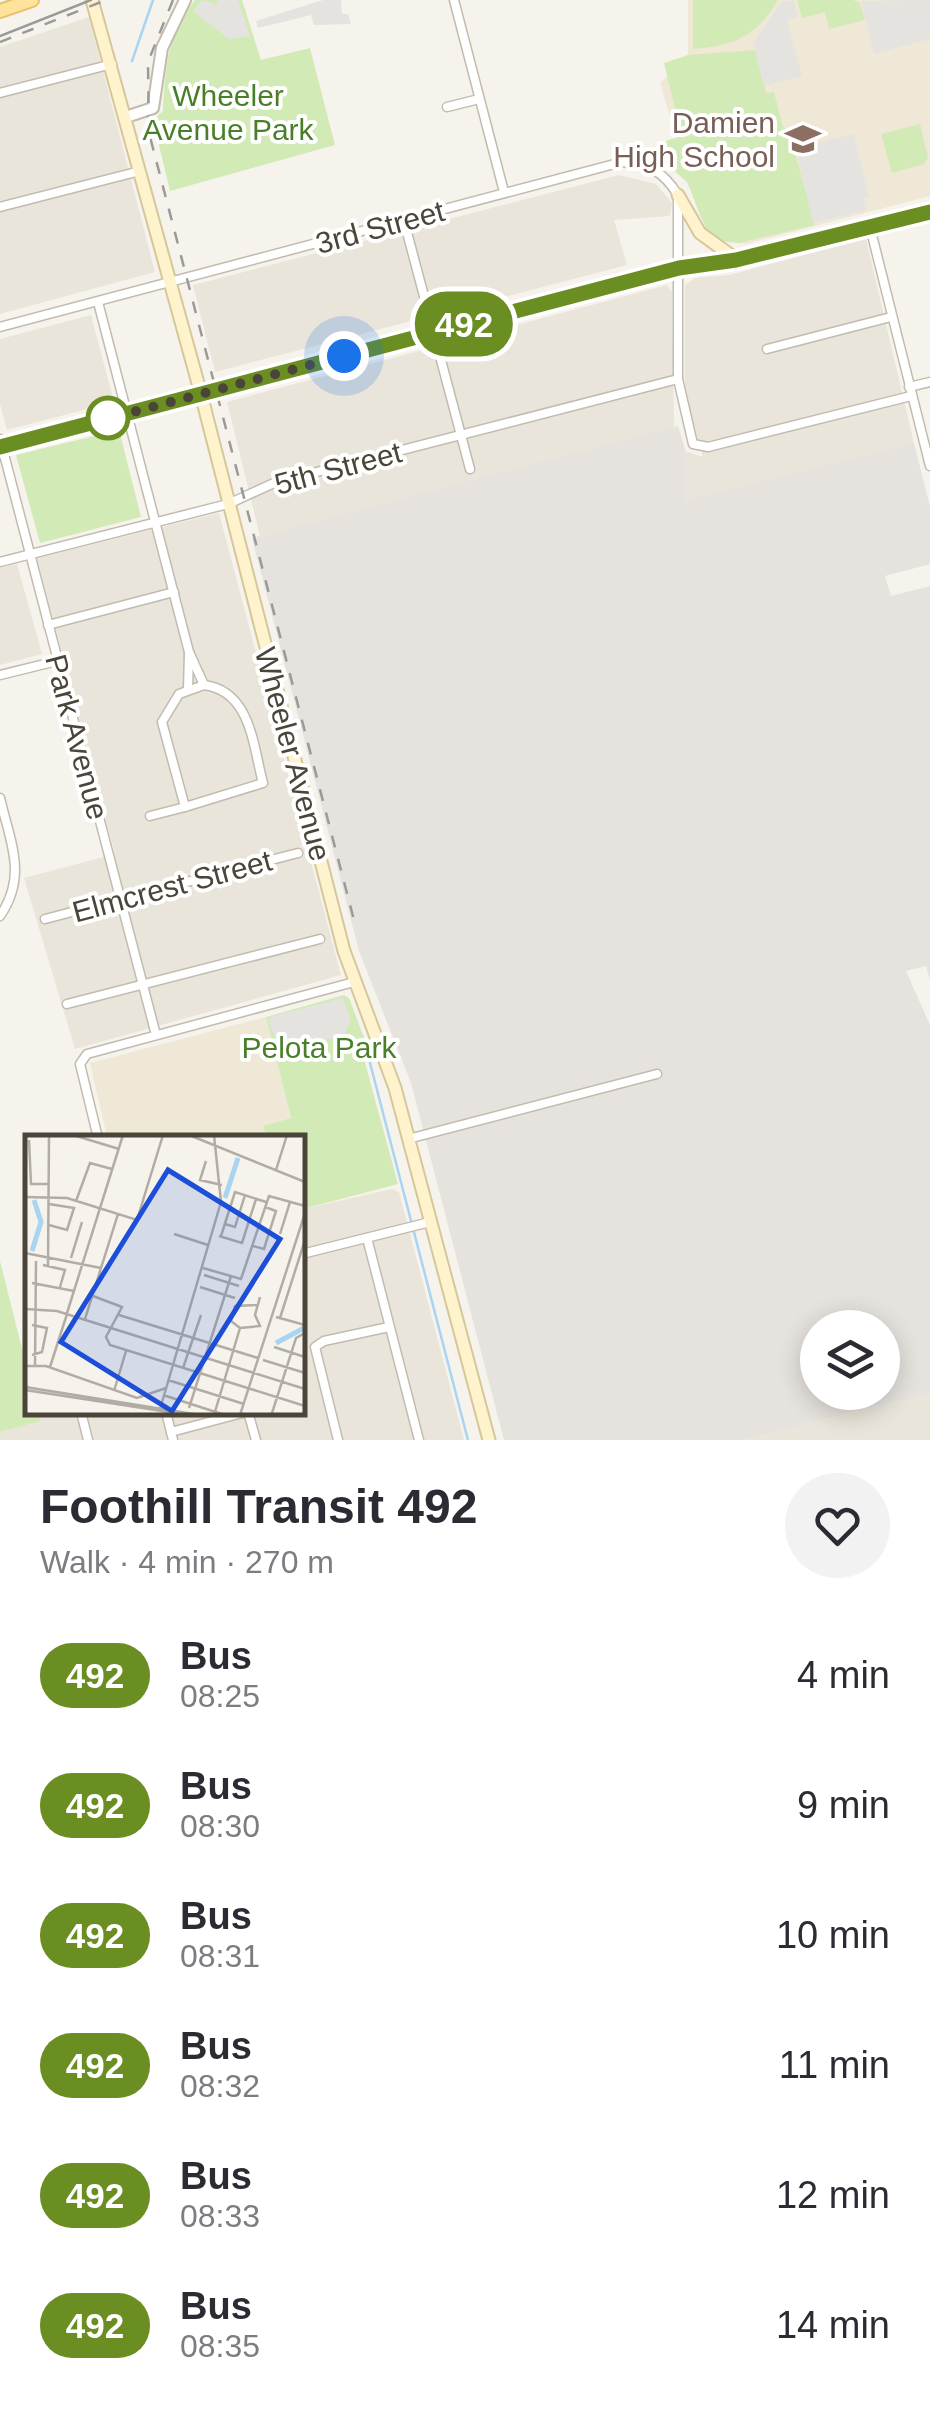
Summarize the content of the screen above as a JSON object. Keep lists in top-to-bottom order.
{
  "streets": {
    "main road": ["Wheeler Avenue"],
    "street": [
      "3rd Street",
      "5th Street",
      "Park Avenue",
      "Elmcrest Street"
    ]
  },
  "crossings": [
    ["3rd Street", "Wheeler Avenue"],
    ["5th Street", "Park Avenue"],
    ["5th Street", "Wheeler Avenue"],
    ["Park Avenue", "Elmcrest Street"]
  ],
  "parks": ["Wheeler Avenue Park", "Pelota Park"],
  "places": {
    "school or university": ["Damien High School"]
  },
  "lines": ["bus line 492"],
  "page": {
    "on_map": "492",
    "heading": ["Foothill Transit 492", "Walk · 4 min · 270 m"],
    "list": [
      {
        "mark": "492",
        "name": "Bus",
        "note": "08:25",
        "value": "4 min"
      },
      {
        "mark": "492",
        "name": "Bus",
        "note": "08:30",
        "value": "9 min"
      },
      {
        "mark": "492",
        "name": "Bus",
        "note": "08:31",
        "value": "10 min"
      },
      {
        "mark": "492",
        "name": "Bus",
        "note": "08:32",
        "value": "11 min"
      },
      {
        "mark": "492",
        "name": "Bus",
        "note": "08:33",
        "value": "12 min"
      },
      {
        "mark": "492",
        "name": "Bus",
        "note": "08:35",
        "value": "14 min"
      }
    ]
  }
}
